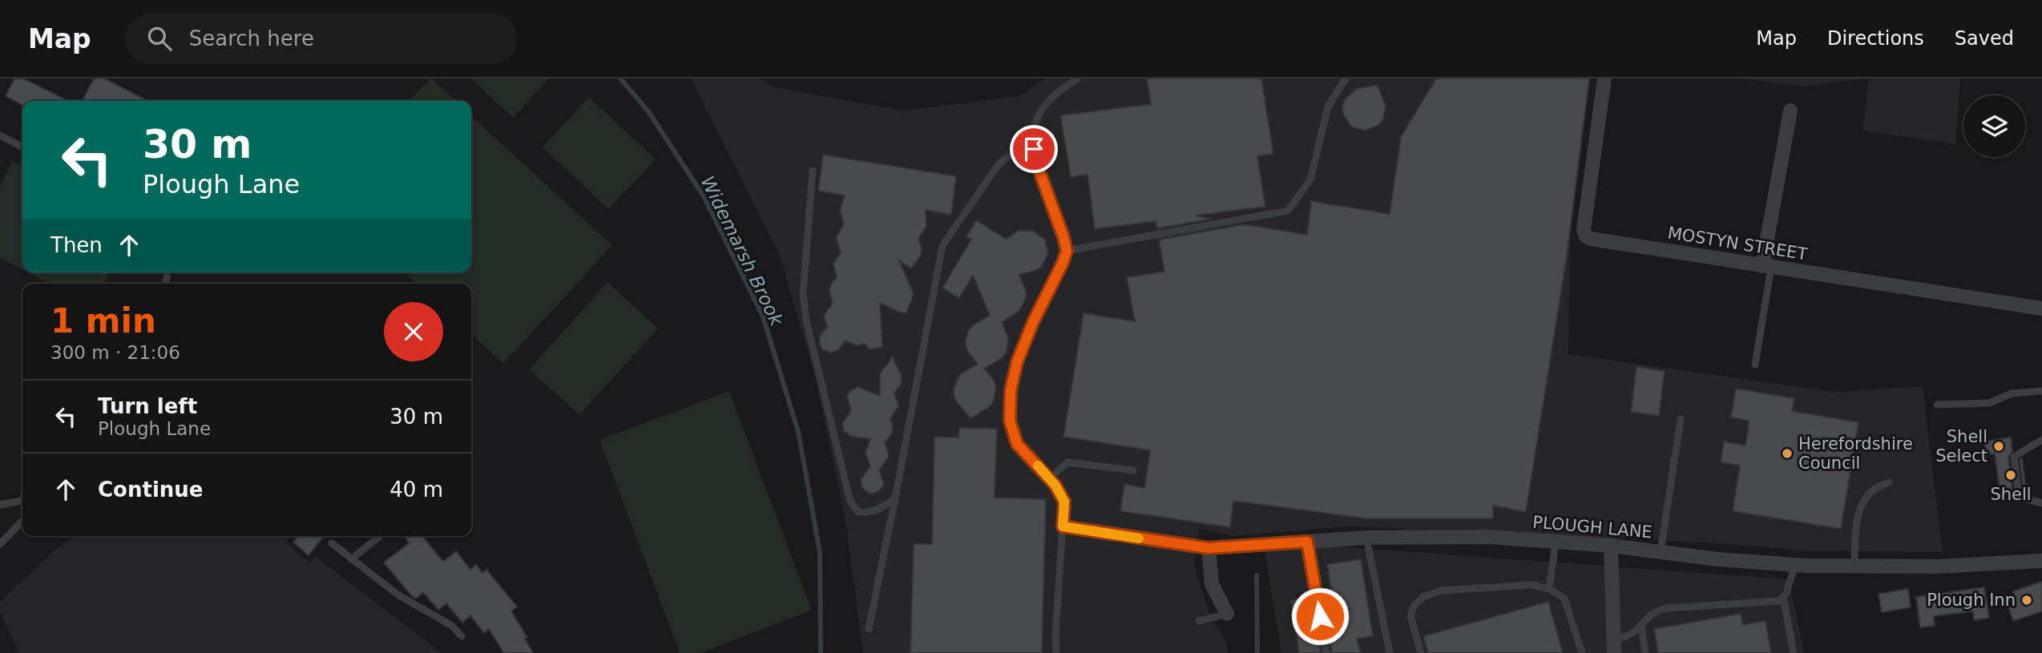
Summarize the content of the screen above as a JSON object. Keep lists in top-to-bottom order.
{
  "streets": {
    "street": ["MOSTYN STREET", "PLOUGH LANE"]
  },
  "water": ["Widemarsh Brook"],
  "places": [
    "Shell Select",
    "Herefordshire Council",
    "Shell",
    "Plough Inn"
  ],
  "page": {
    "header": "Map",
    "search": "Search here",
    "nav": ["Map", "Directions", "Saved"],
    "turn": ["30 m", "Plough Lane"],
    "then": "Then",
    "heading": ["1 min", "300 m · 21:06"],
    "list": [
      {
        "name": "Turn left",
        "note": "Plough Lane",
        "value": "30 m"
      },
      {
        "name": "Continue",
        "value": "40 m"
      }
    ]
  }
}
